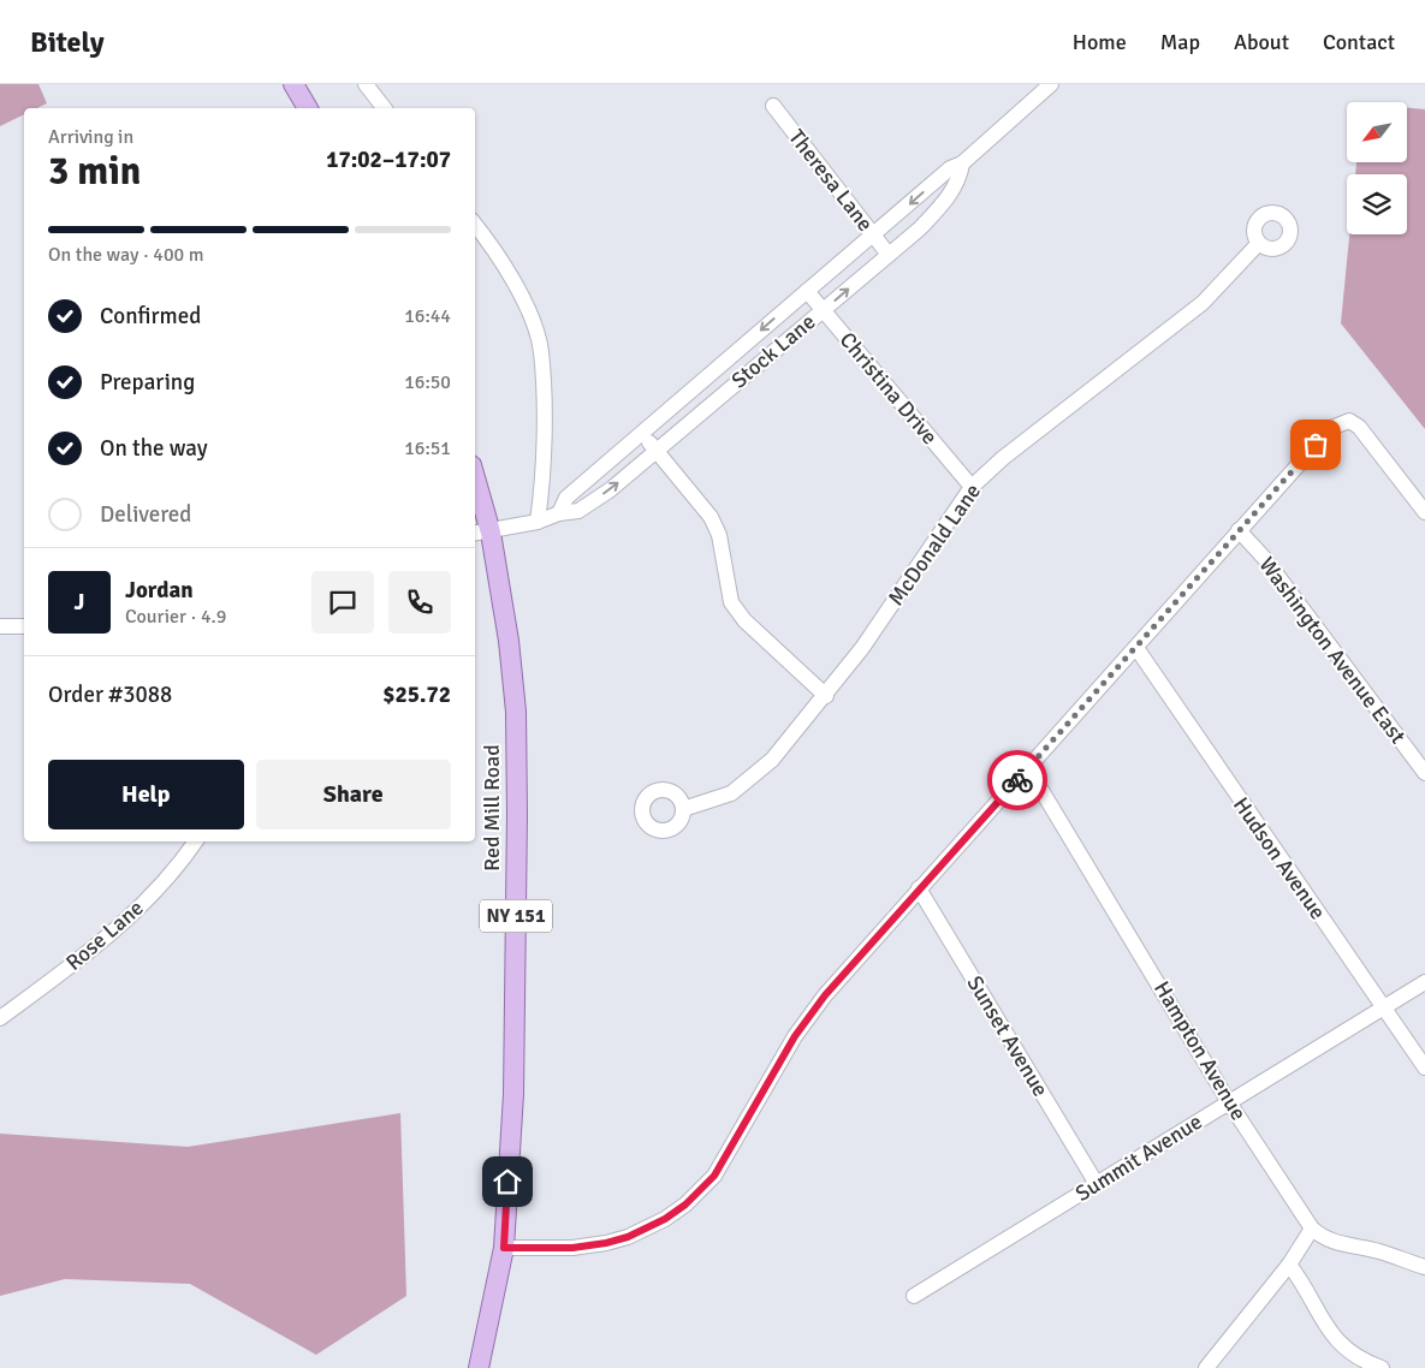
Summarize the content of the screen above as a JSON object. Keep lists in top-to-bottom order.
{
  "streets": {
    "main road": ["Red Mill Road", "NY 151"],
    "street": [
      "Theresa Lane",
      "Stock Lane",
      "Christina Drive",
      "McDonald Lane",
      "Washington Avenue East",
      "Hudson Avenue",
      "Rose Lane",
      "Sunset Avenue",
      "Hampton Avenue",
      "Summit Avenue"
    ]
  },
  "crossings": [
    ["Theresa Lane", "Stock Lane"],
    ["Stock Lane", "Christina Drive"],
    ["Stock Lane", "Red Mill Road"],
    ["Christina Drive", "McDonald Lane"],
    ["Hudson Avenue", "Summit Avenue"],
    ["Sunset Avenue", "Summit Avenue"],
    ["Hampton Avenue", "Summit Avenue"]
  ],
  "north": "bottom left",
  "page": {
    "header": "Bitely",
    "nav": [
      "Home",
      "Map",
      "About",
      "Contact"
    ],
    "heading": ["3 min", "Arriving in", "17:02–17:07"],
    "panel": [
      "Jordan",
      "Courier · 4.9",
      "Order #3088",
      "$25.72"
    ],
    "bar": "On the way · 400 m",
    "list": [
      ["Confirmed", "16:44"],
      ["Preparing", "16:50"],
      ["On the way", "16:51"],
      "Delivered"
    ],
    "round": "J",
    "buttons": ["Help", "Share"]
  }
}
